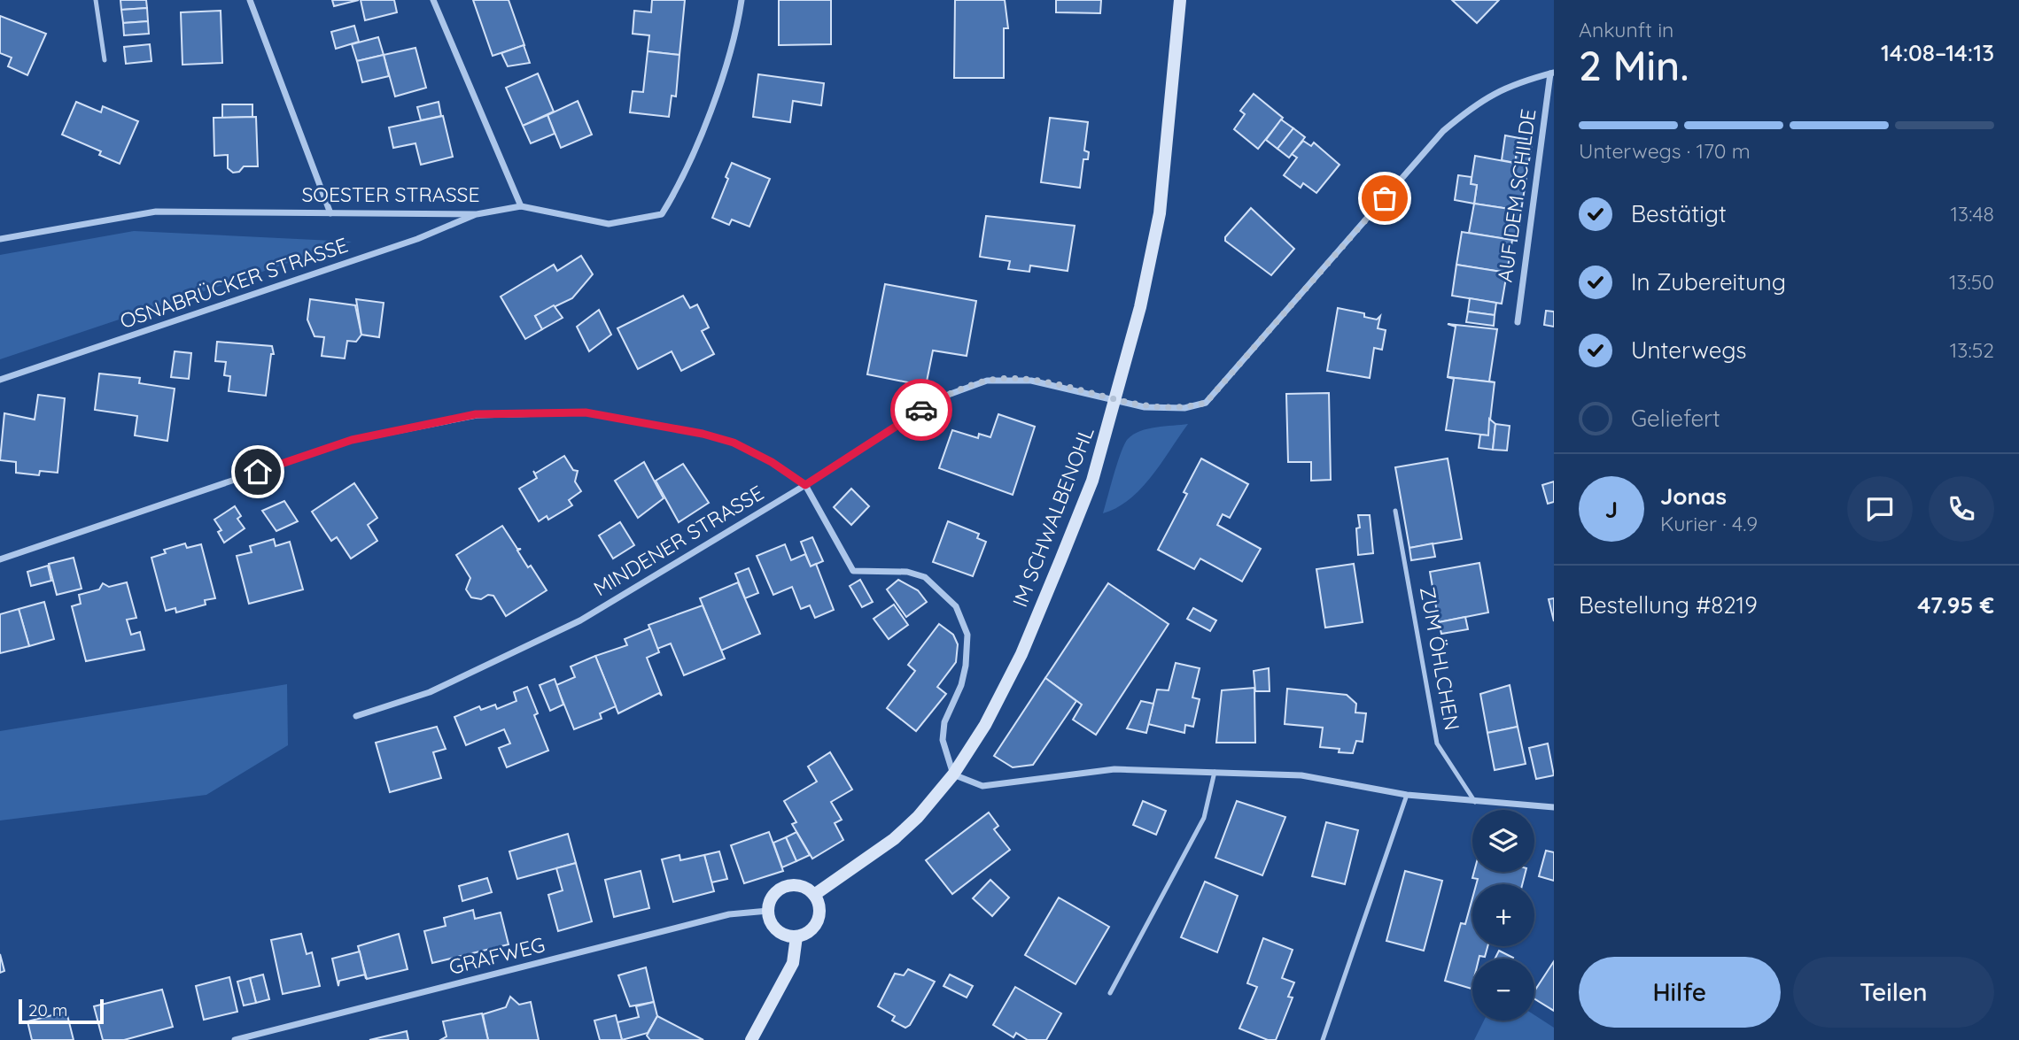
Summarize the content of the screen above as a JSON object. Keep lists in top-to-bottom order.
{
  "streets": {
    "street": [
      "SOESTER STRASSE",
      "AUF DEM SCHILDE",
      "OSNABRÜCKER STRASSE",
      "IM SCHWALBENOHL",
      "MINDENER STRASSE",
      "GRAFWEG"
    ],
    "lane": ["ZUM ÖHLCHEN"]
  },
  "crossings": [
    ["SOESTER STRASSE", "OSNABRÜCKER STRASSE"],
    ["AUF DEM SCHILDE", "MINDENER STRASSE"],
    ["IM SCHWALBENOHL", "MINDENER STRASSE"],
    ["IM SCHWALBENOHL", "GRAFWEG"]
  ],
  "scale_bar": "20 m",
  "page": {
    "heading": ["2 Min.", "Ankunft in", "14:08–14:13"],
    "panel": [
      "Jonas",
      "Kurier · 4.9",
      "Bestellung #8219",
      "47.95 €"
    ],
    "bar": "Unterwegs · 170 m",
    "list": [
      ["Bestätigt", "13:48"],
      ["In Zubereitung", "13:50"],
      ["Unterwegs", "13:52"],
      "Geliefert"
    ],
    "round": "J",
    "map_buttons": ["+", "−"],
    "buttons": ["Hilfe", "Teilen"],
    "scale": "20 m"
  }
}
